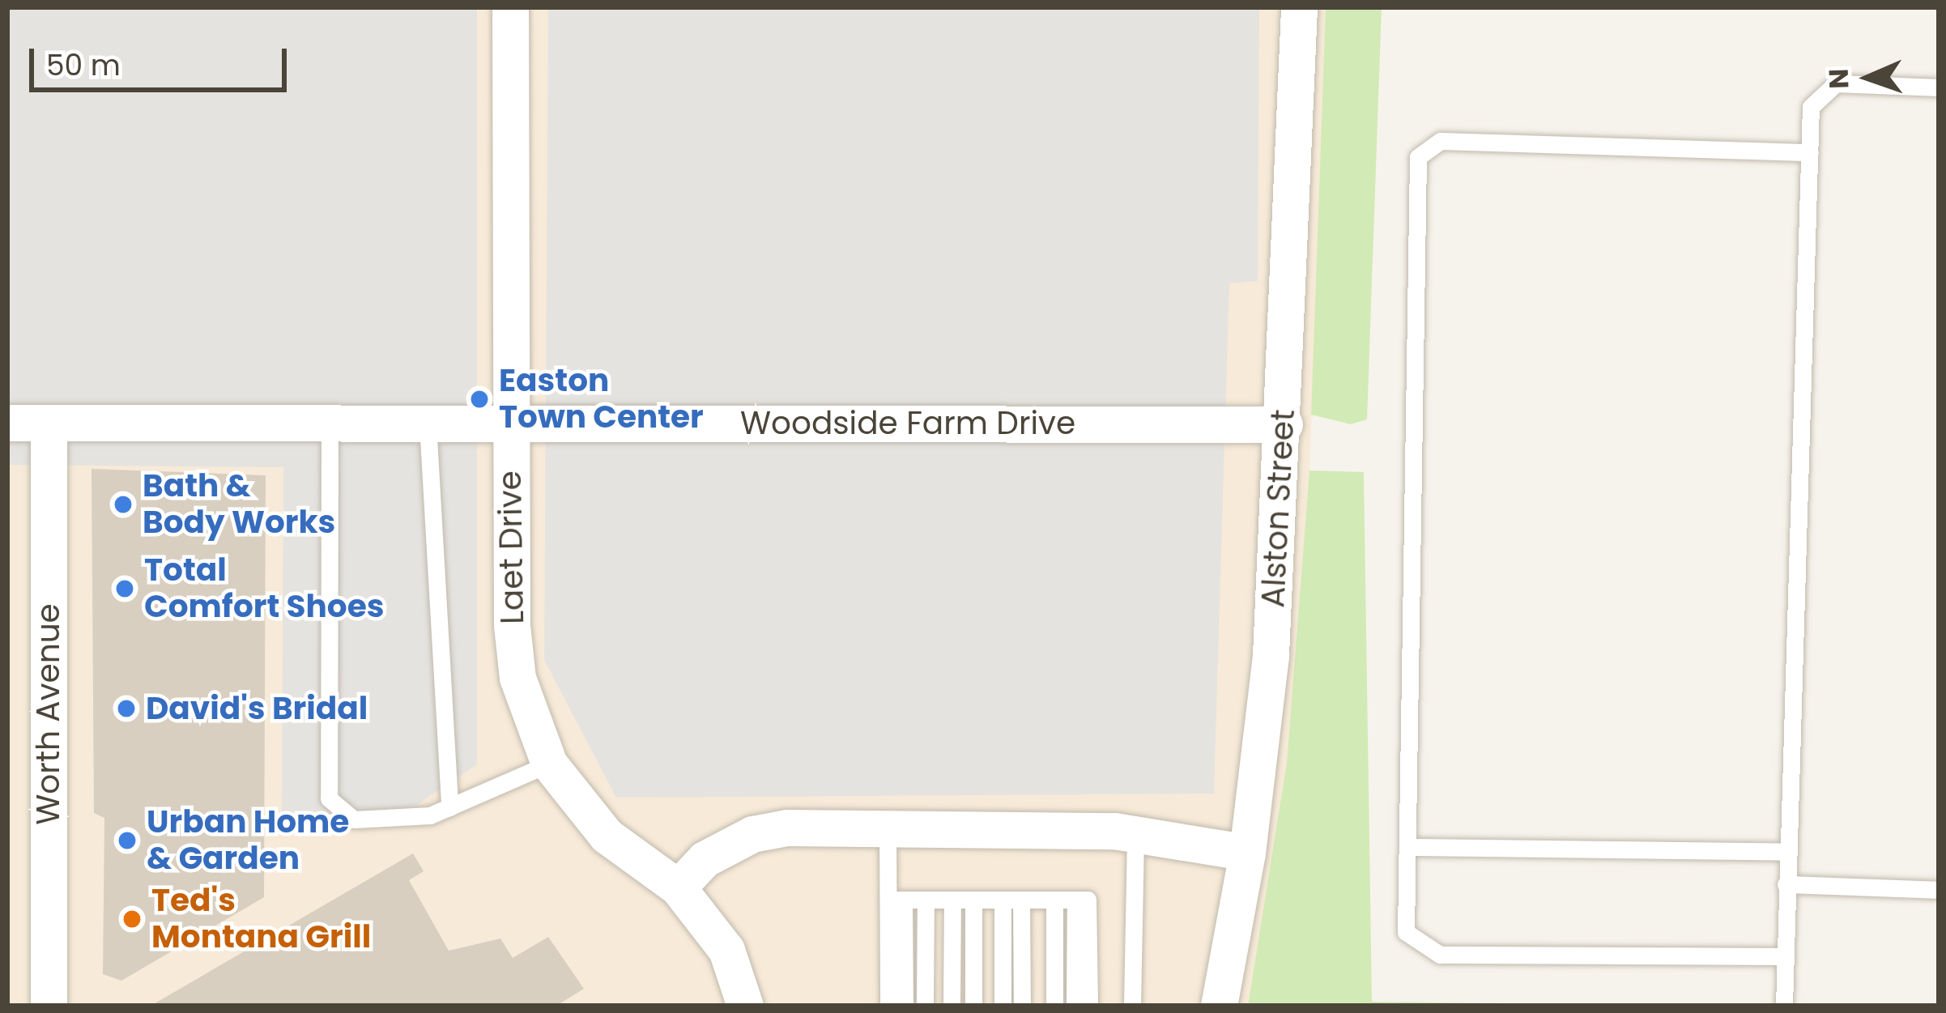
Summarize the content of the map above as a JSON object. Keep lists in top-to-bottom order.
{
  "streets": {
    "street": [
      "Woodside Farm Drive",
      "Alston Street",
      "Laet Drive",
      "Worth Avenue"
    ]
  },
  "crossings": [
    ["Woodside Farm Drive", "Alston Street"],
    ["Woodside Farm Drive", "Laet Drive"],
    ["Woodside Farm Drive", "Worth Avenue"]
  ],
  "places": [
    "Easton Town Center",
    "Bath & Body Works",
    "Total Comfort Shoes",
    "David's Bridal",
    "Urban Home & Garden",
    "Ted's Montana Grill"
  ],
  "scale_bar": "50 m",
  "north": "left"
}
